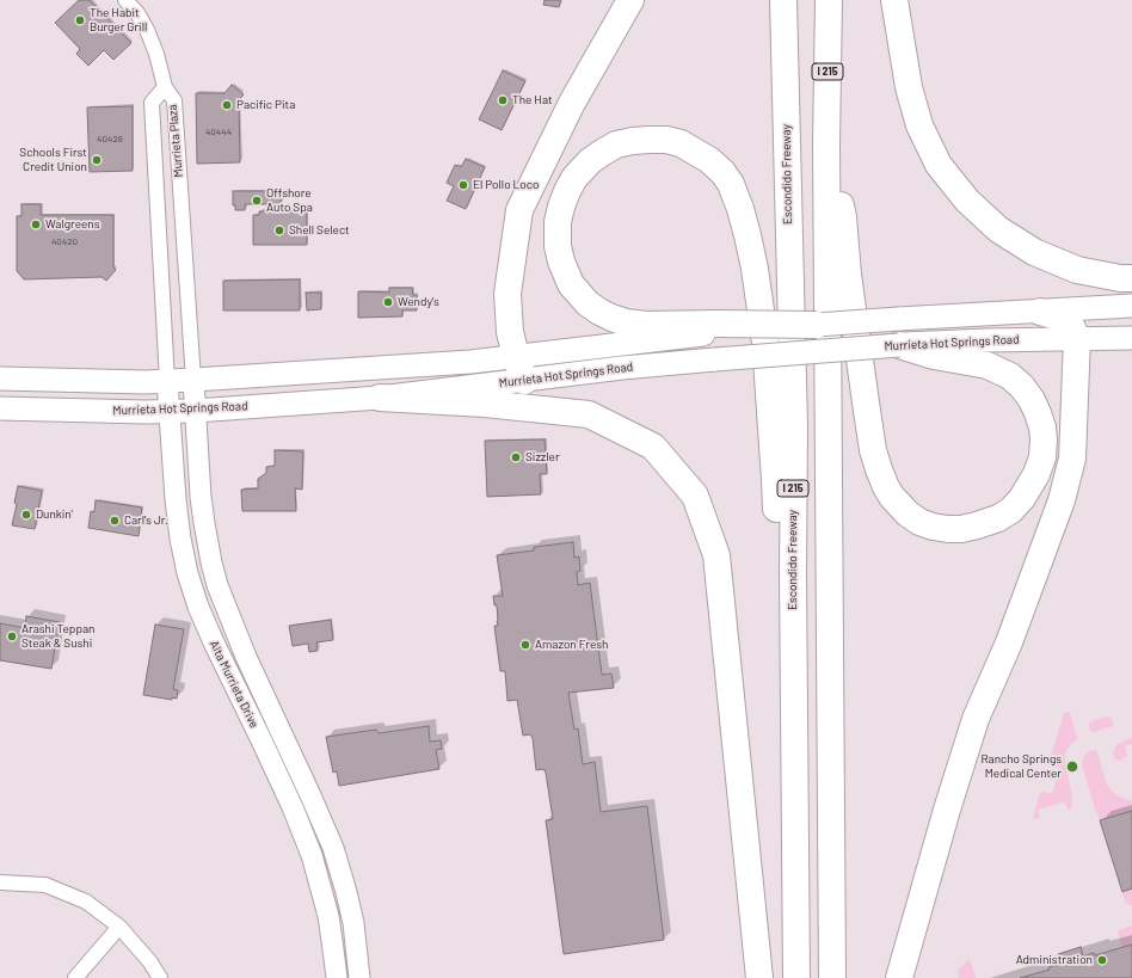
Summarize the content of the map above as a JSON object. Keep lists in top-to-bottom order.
{
  "streets": {
    "highway": ["I 215", "Escondido Freeway"],
    "main road": ["Murrieta Hot Springs Road"],
    "street": ["Murrieta Plaza", "Alta Murrieta Drive"]
  },
  "crossings": [
    ["Murrieta Plaza", "Murrieta Hot Springs Road"],
    ["Murrieta Plaza", "Alta Murrieta Drive"],
    ["Murrieta Hot Springs Road", "Alta Murrieta Drive"]
  ],
  "places": [
    "The Habit Burger Grill",
    "The Hat",
    "Pacific Pita",
    "Schools First Credit Union",
    "El Pollo Loco",
    "Offshore Auto Spa",
    "Walgreens",
    "Shell Select",
    "Wendy's",
    "Sizzler",
    "Dunkin'",
    "Carl's Jr.",
    "Arashi Teppan Steak & Sushi",
    "Amazon Fresh",
    "Rancho Springs Medical Center",
    "Administration"
  ],
  "house_numbers": ["40444", "40428", "40420"]
}
